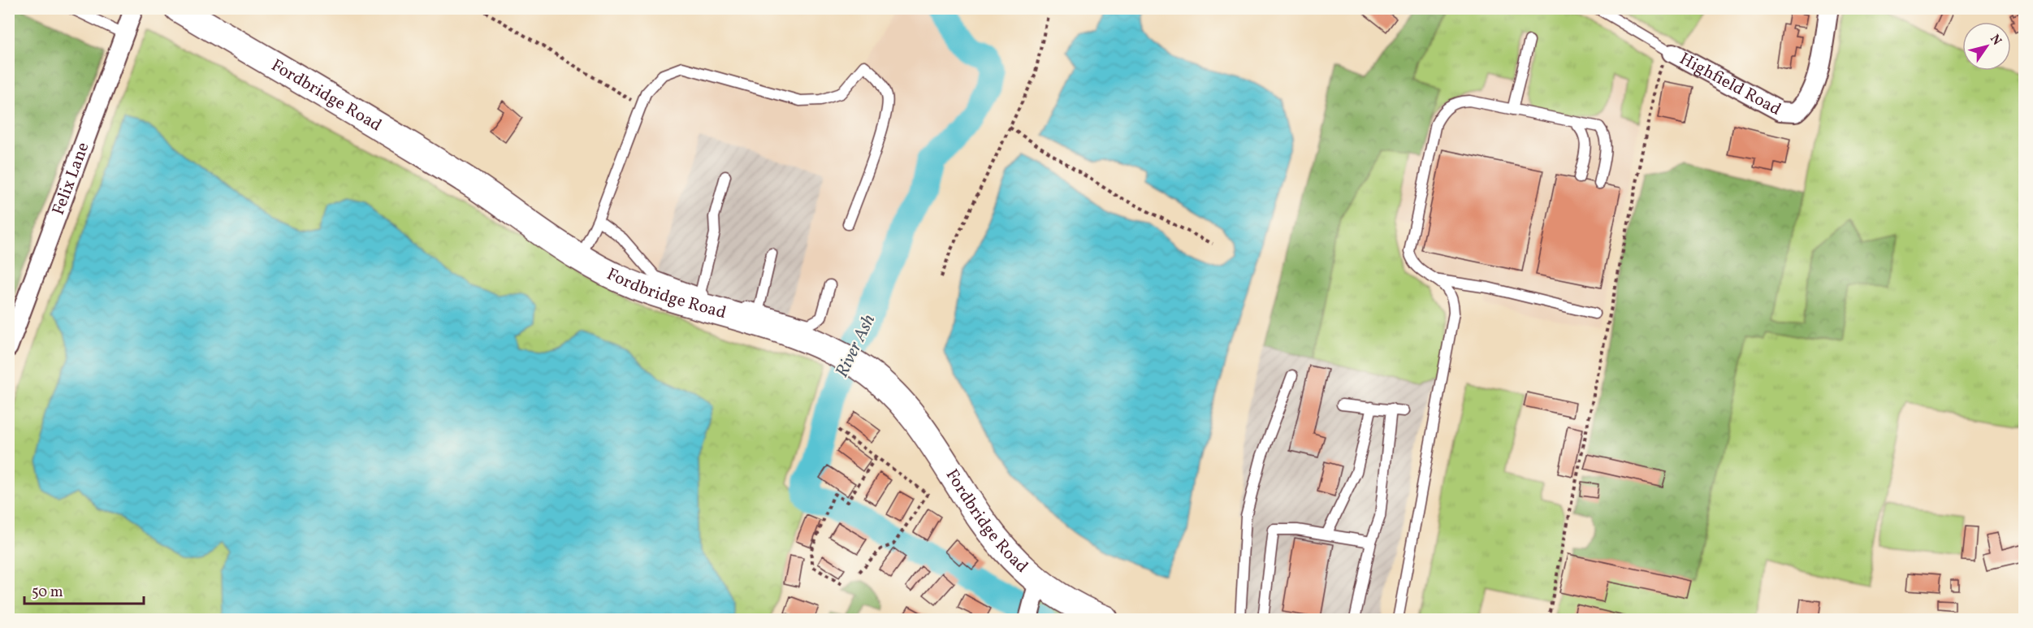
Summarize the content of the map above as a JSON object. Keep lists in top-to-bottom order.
{
  "streets": {
    "street": ["Highfield Road", "Fordbridge Road", "Felix Lane"]
  },
  "water": ["River Ash"],
  "scale_bar": "50 m",
  "north": "top right"
}
